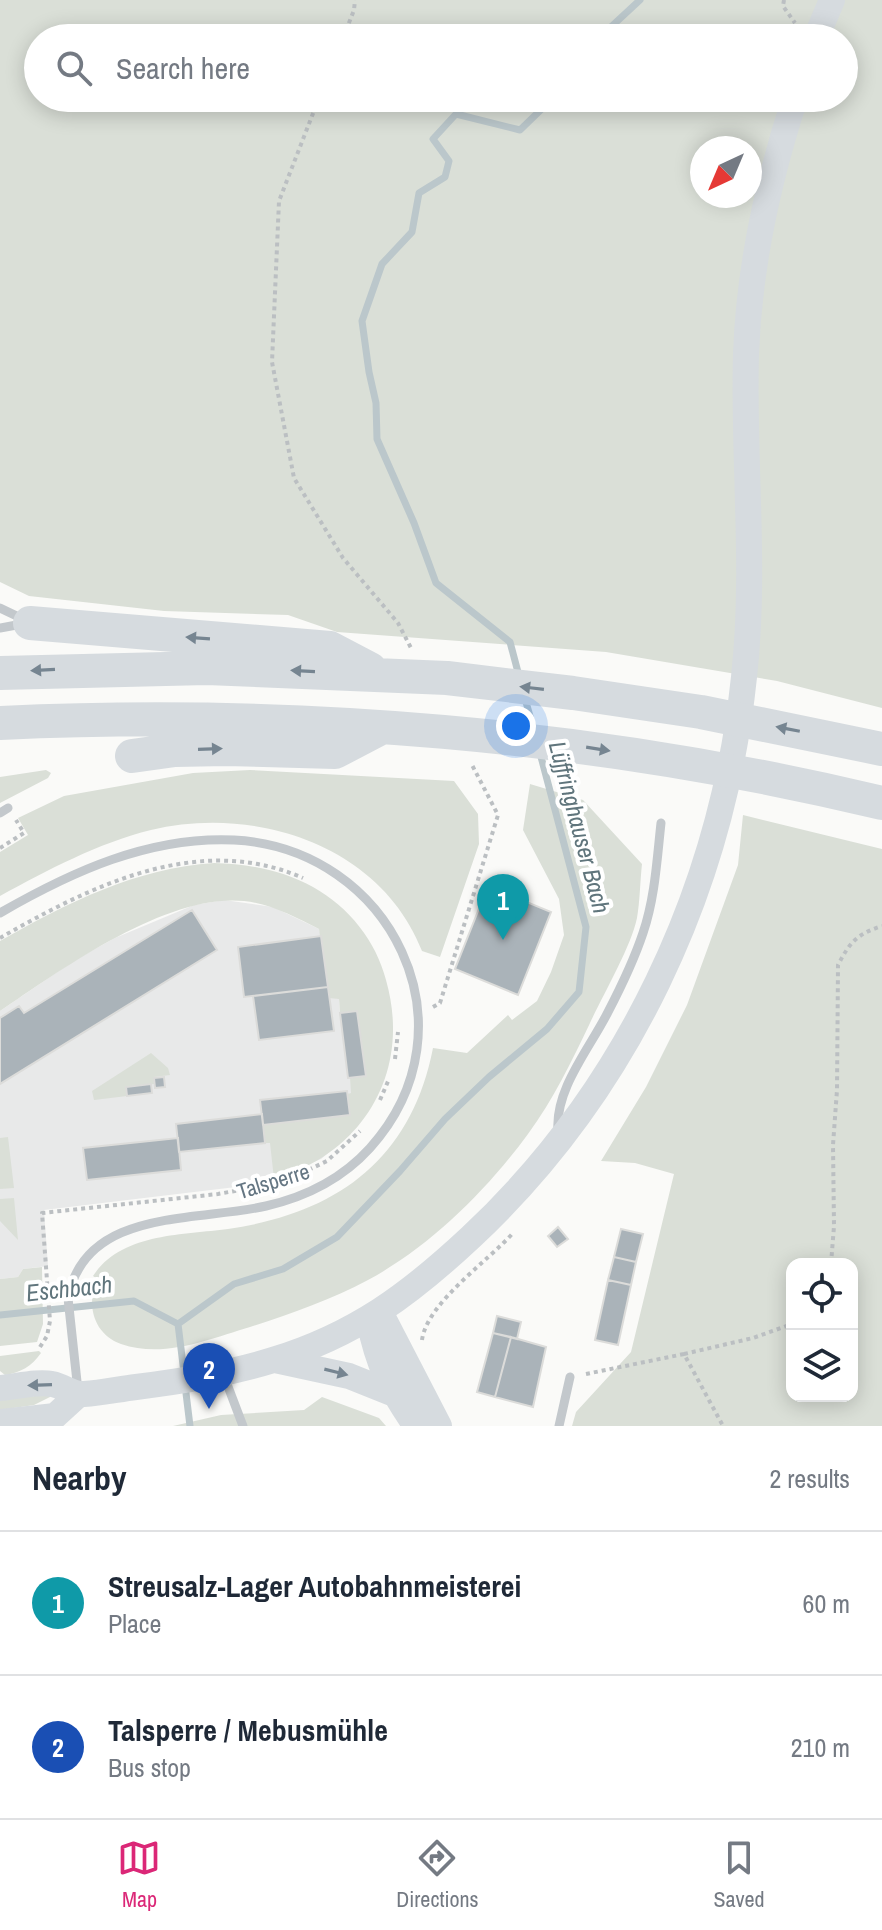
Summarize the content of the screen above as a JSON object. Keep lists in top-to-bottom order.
{
  "streets": {
    "lane": ["Talsperre"]
  },
  "water": ["Lüffringhauser Bach", "Eschbach"],
  "north": "bottom left",
  "page": {
    "search": "Search here",
    "pins": ["1", "2"],
    "heading": ["Nearby", "2 results"],
    "list": [
      {
        "mark": "1",
        "name": "Streusalz-Lager Autobahnmeisterei",
        "note": "Place",
        "value": "60 m"
      },
      {
        "mark": "2",
        "name": "Talsperre / Mebusmühle",
        "note": "Bus stop",
        "value": "210 m"
      }
    ],
    "nav": ["Map", "Directions", "Saved"]
  }
}
